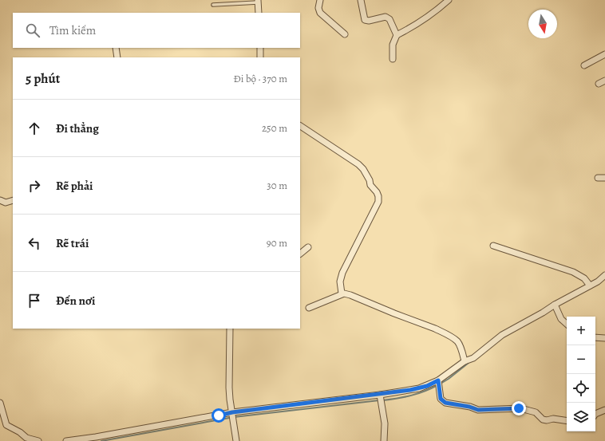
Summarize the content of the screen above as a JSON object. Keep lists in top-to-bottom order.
{
  "north": "bottom",
  "page": {
    "search": "Tìm kiếm",
    "heading": ["5 phút", "Đi bộ · 370 m"],
    "list": [
      ["Đi thẳng", "250 m"],
      ["Rẽ phải", "30 m"],
      ["Rẽ trái", "90 m"],
      "Đến nơi"
    ],
    "map_buttons": ["+", "−"]
  }
}
